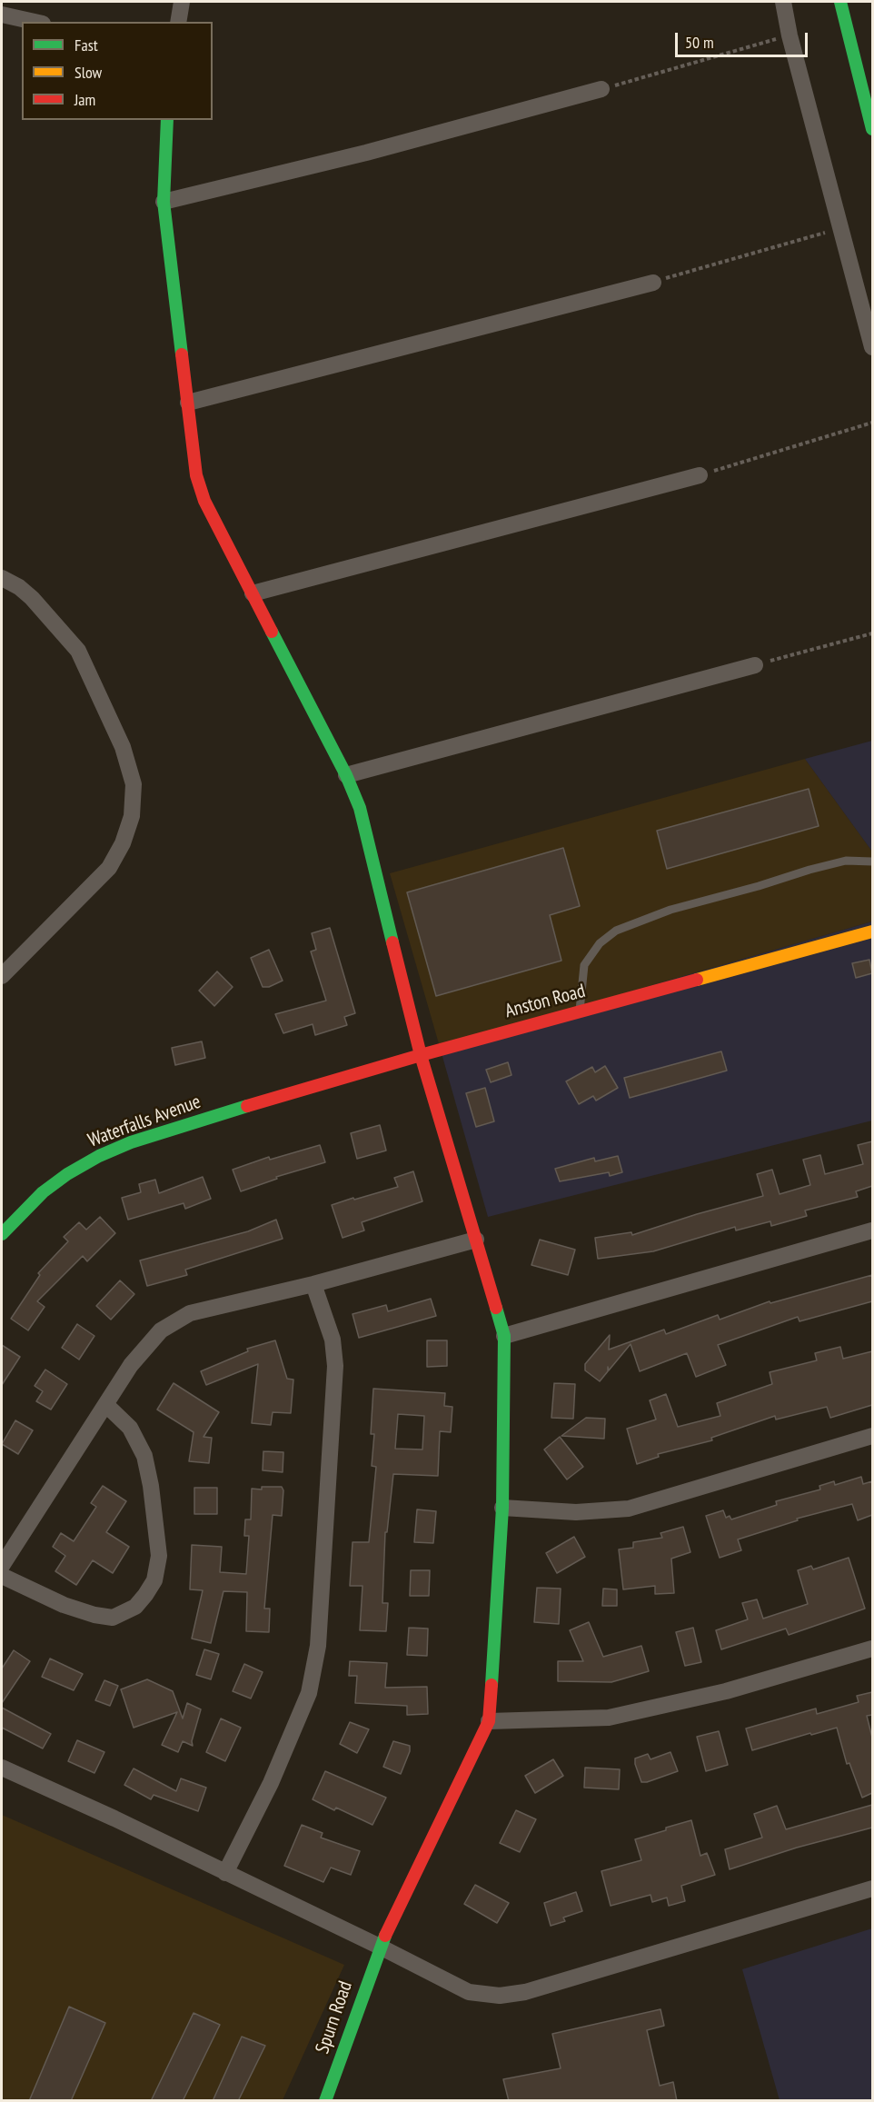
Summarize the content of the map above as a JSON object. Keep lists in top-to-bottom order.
{
  "streets": {
    "main road": ["Anston Road", "Waterfalls Avenue", "Spurn Road"]
  },
  "crossings": [
    ["Anston Road", "Waterfalls Avenue"]
  ],
  "legend": ["Fast", "Slow", "Jam"],
  "scale_bar": "50 m"
}
